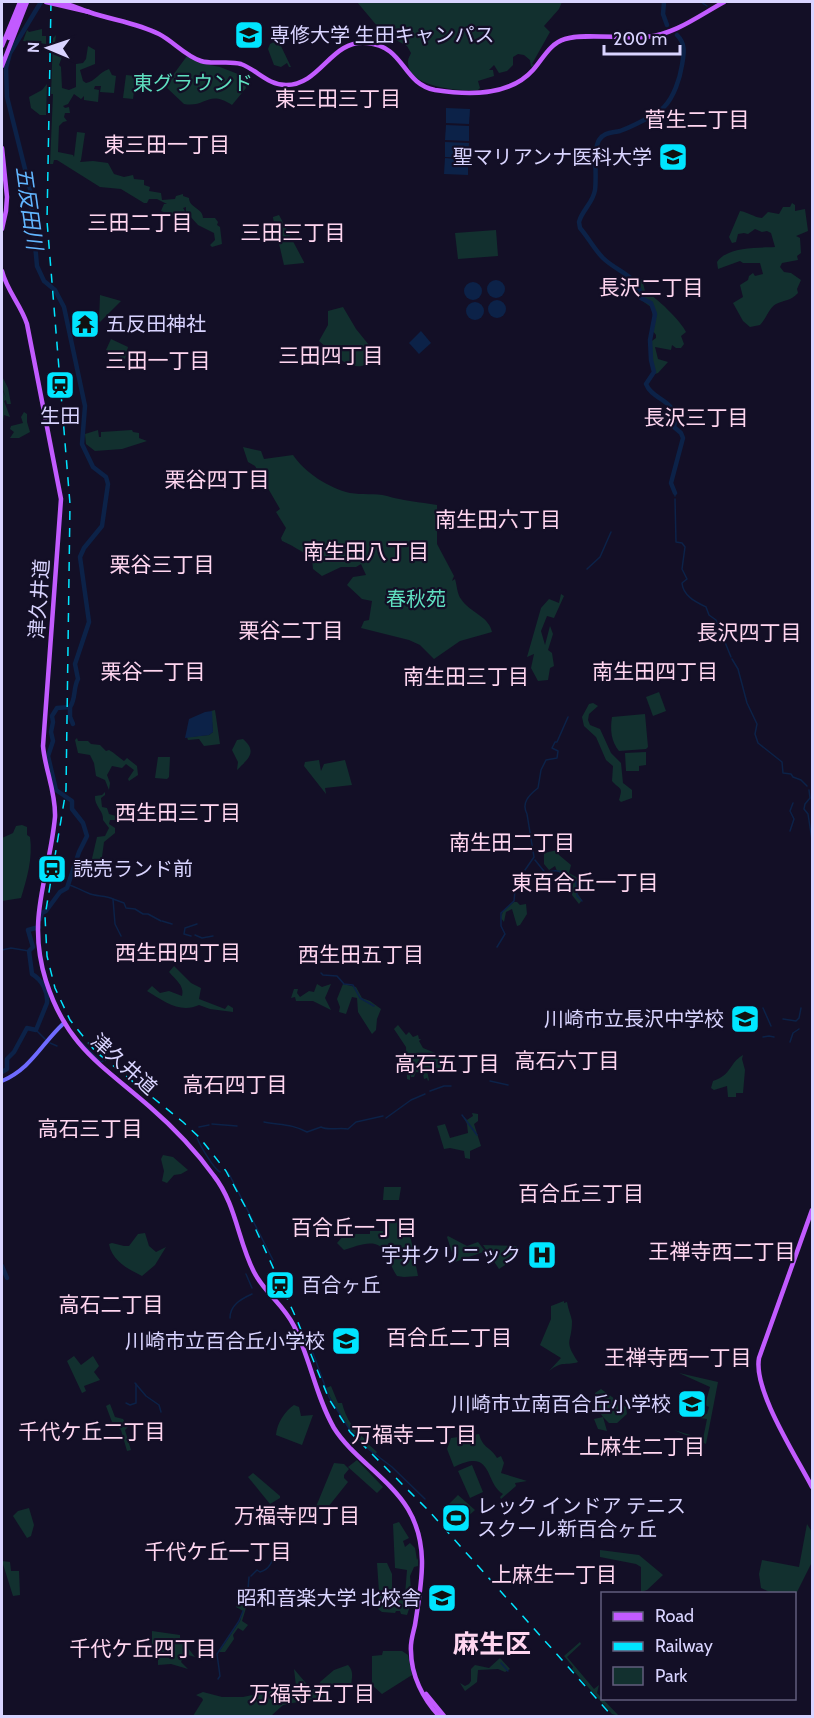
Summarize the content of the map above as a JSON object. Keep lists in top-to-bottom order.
{
  "streets": {
    "main road": ["津久井道"]
  },
  "districts": [
    "東三田三丁目",
    "菅生二丁目",
    "東三田一丁目",
    "三田二丁目",
    "三田三丁目",
    "長沢二丁目",
    "三田四丁目",
    "三田一丁目",
    "長沢三丁目",
    "栗谷四丁目",
    "南生田六丁目",
    "南生田八丁目",
    "栗谷三丁目",
    "栗谷二丁目",
    "長沢四丁目",
    "栗谷一丁目",
    "南生田四丁目",
    "南生田三丁目",
    "西生田三丁目",
    "南生田二丁目",
    "東百合丘一丁目",
    "西生田四丁目",
    "西生田五丁目",
    "高石六丁目",
    "高石五丁目",
    "高石四丁目",
    "高石三丁目",
    "百合丘三丁目",
    "百合丘一丁目",
    "王禅寺西二丁目",
    "高石二丁目",
    "百合丘二丁目",
    "王禅寺西一丁目",
    "千代ケ丘二丁目",
    "万福寺二丁目",
    "上麻生二丁目",
    "万福寺四丁目",
    "千代ケ丘一丁目",
    "上麻生一丁目",
    "麻生区",
    "千代ケ丘四丁目",
    "万福寺五丁目"
  ],
  "water": ["五反田川"],
  "parks": ["東グラウンド", "春秋苑"],
  "places": {
    "school or university": [
      "専修大学 生田キャンパス",
      "聖マリアンナ医科大学",
      "川崎市立長沢中学校",
      "川崎市立百合丘小学校",
      "川崎市立南百合丘小学校",
      "昭和音楽大学 北校舎"
    ],
    "temple": ["五反田神社"],
    "station": ["生田", "読売ランド前", "百合ヶ丘"],
    "hospital": ["宇井クリニック"],
    "sports": ["レック インドア テニス スクール新百合ヶ丘"]
  },
  "legend": ["Road", "Railway", "Park"],
  "scale_bar": "200 m",
  "north": "left"
}
